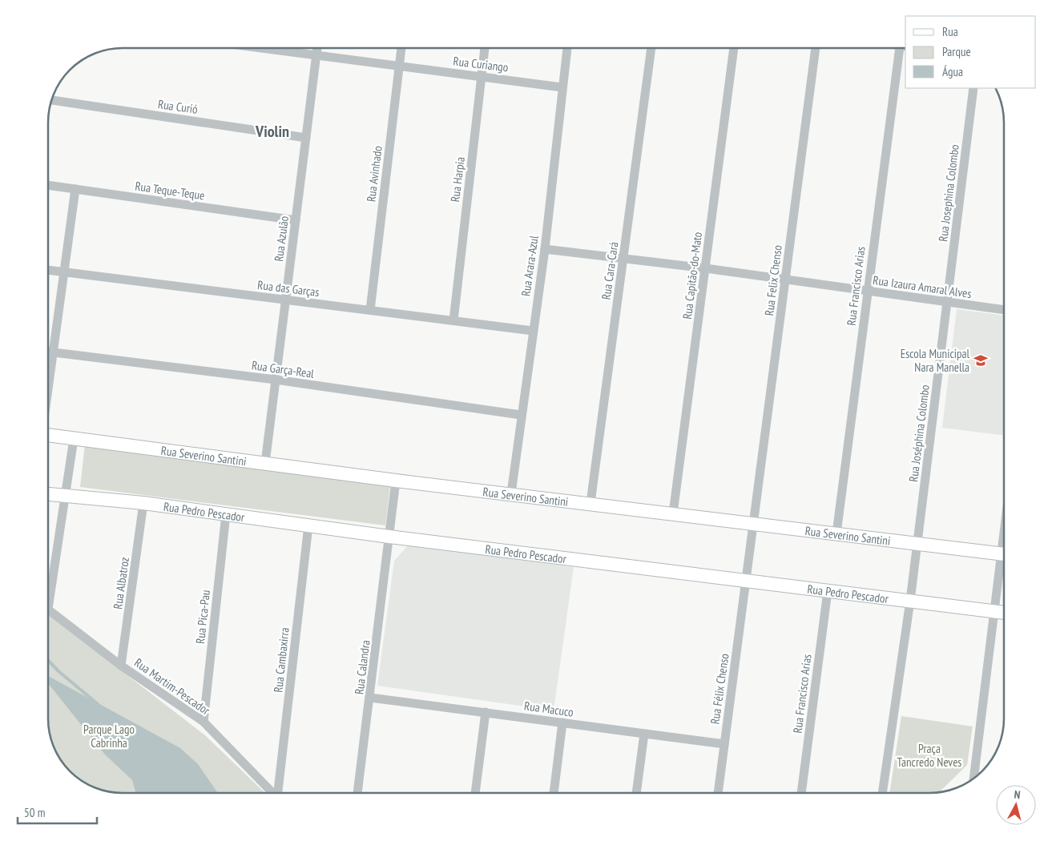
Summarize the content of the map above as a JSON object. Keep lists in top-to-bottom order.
{
  "streets": {
    "street": [
      "Rua Curiango",
      "Rua Curió",
      "Rua Avinhado",
      "Rua Harpia",
      "Rua Teque-Teque",
      "Rua Josephina Colombo",
      "Rua Azulão",
      "Rua Arara-Azul",
      "Rua Cara-Cará",
      "Rua Capitão-do-Mato",
      "Rua Felix Chenso",
      "Rua Francisco Arias",
      "Rua Izaura Amaral Alves",
      "Rua das Garças",
      "Rua Garça-Real",
      "Rua Joséphina Colombo",
      "Rua Severino Santini",
      "Rua Pedro Pescador",
      "Rua Albatroz",
      "Rua Pica-Pau",
      "Rua Cambaxirra",
      "Rua Calandra",
      "Rua Martim-Pescador",
      "Rua Félix Chenso",
      "Rua Macuco"
    ]
  },
  "crossings": [
    ["Rua Curiango", "Rua Avinhado"],
    ["Rua Curiango", "Rua Harpia"],
    ["Rua Curiango", "Rua Azulão"],
    ["Rua Curiango", "Rua Arara-Azul"],
    ["Rua Curió", "Rua Azulão"],
    ["Rua Avinhado", "Rua das Garças"],
    ["Rua Harpia", "Rua das Garças"],
    ["Rua Teque-Teque", "Rua Azulão"],
    ["Rua Josephina Colombo", "Rua Izaura Amaral Alves"],
    ["Rua Josephina Colombo", "Rua Joséphina Colombo"],
    ["Rua Azulão", "Rua das Garças"],
    ["Rua Azulão", "Rua Garça-Real"],
    ["Rua Azulão", "Rua Severino Santini"],
    ["Rua Arara-Azul", "Rua Izaura Amaral Alves"],
    ["Rua Arara-Azul", "Rua das Garças"],
    ["Rua Arara-Azul", "Rua Garça-Real"],
    ["Rua Arara-Azul", "Rua Severino Santini"],
    ["Rua Cara-Cará", "Rua Izaura Amaral Alves"],
    ["Rua Cara-Cará", "Rua Severino Santini"],
    ["Rua Capitão-do-Mato", "Rua Izaura Amaral Alves"],
    ["Rua Capitão-do-Mato", "Rua Severino Santini"],
    ["Rua Felix Chenso", "Rua Izaura Amaral Alves"],
    ["Rua Felix Chenso", "Rua Severino Santini"],
    ["Rua Felix Chenso", "Rua Pedro Pescador"],
    ["Rua Felix Chenso", "Rua Félix Chenso"],
    ["Rua Francisco Arias", "Rua Izaura Amaral Alves"],
    ["Rua Francisco Arias", "Rua Severino Santini"],
    ["Rua Francisco Arias", "Rua Pedro Pescador"],
    ["Rua Izaura Amaral Alves", "Rua Joséphina Colombo"],
    ["Rua Joséphina Colombo", "Rua Severino Santini"],
    ["Rua Joséphina Colombo", "Rua Pedro Pescador"],
    ["Rua Severino Santini", "Rua Calandra"],
    ["Rua Pedro Pescador", "Rua Albatroz"],
    ["Rua Pedro Pescador", "Rua Pica-Pau"],
    ["Rua Pedro Pescador", "Rua Cambaxirra"],
    ["Rua Pedro Pescador", "Rua Calandra"],
    ["Rua Pedro Pescador", "Rua Félix Chenso"],
    ["Rua Albatroz", "Rua Martim-Pescador"],
    ["Rua Pica-Pau", "Rua Martim-Pescador"],
    ["Rua Calandra", "Rua Macuco"],
    ["Rua Félix Chenso", "Rua Macuco"]
  ],
  "districts": ["Violin"],
  "parks": ["Parque Lago Cabrinha", "Praça Tancredo Neves"],
  "places": {
    "school or university": ["Escola Municipal Nara Manella"]
  },
  "legend": ["Rua", "Parque", "Água"],
  "scale_bar": "50 m",
  "north": "top"
}
